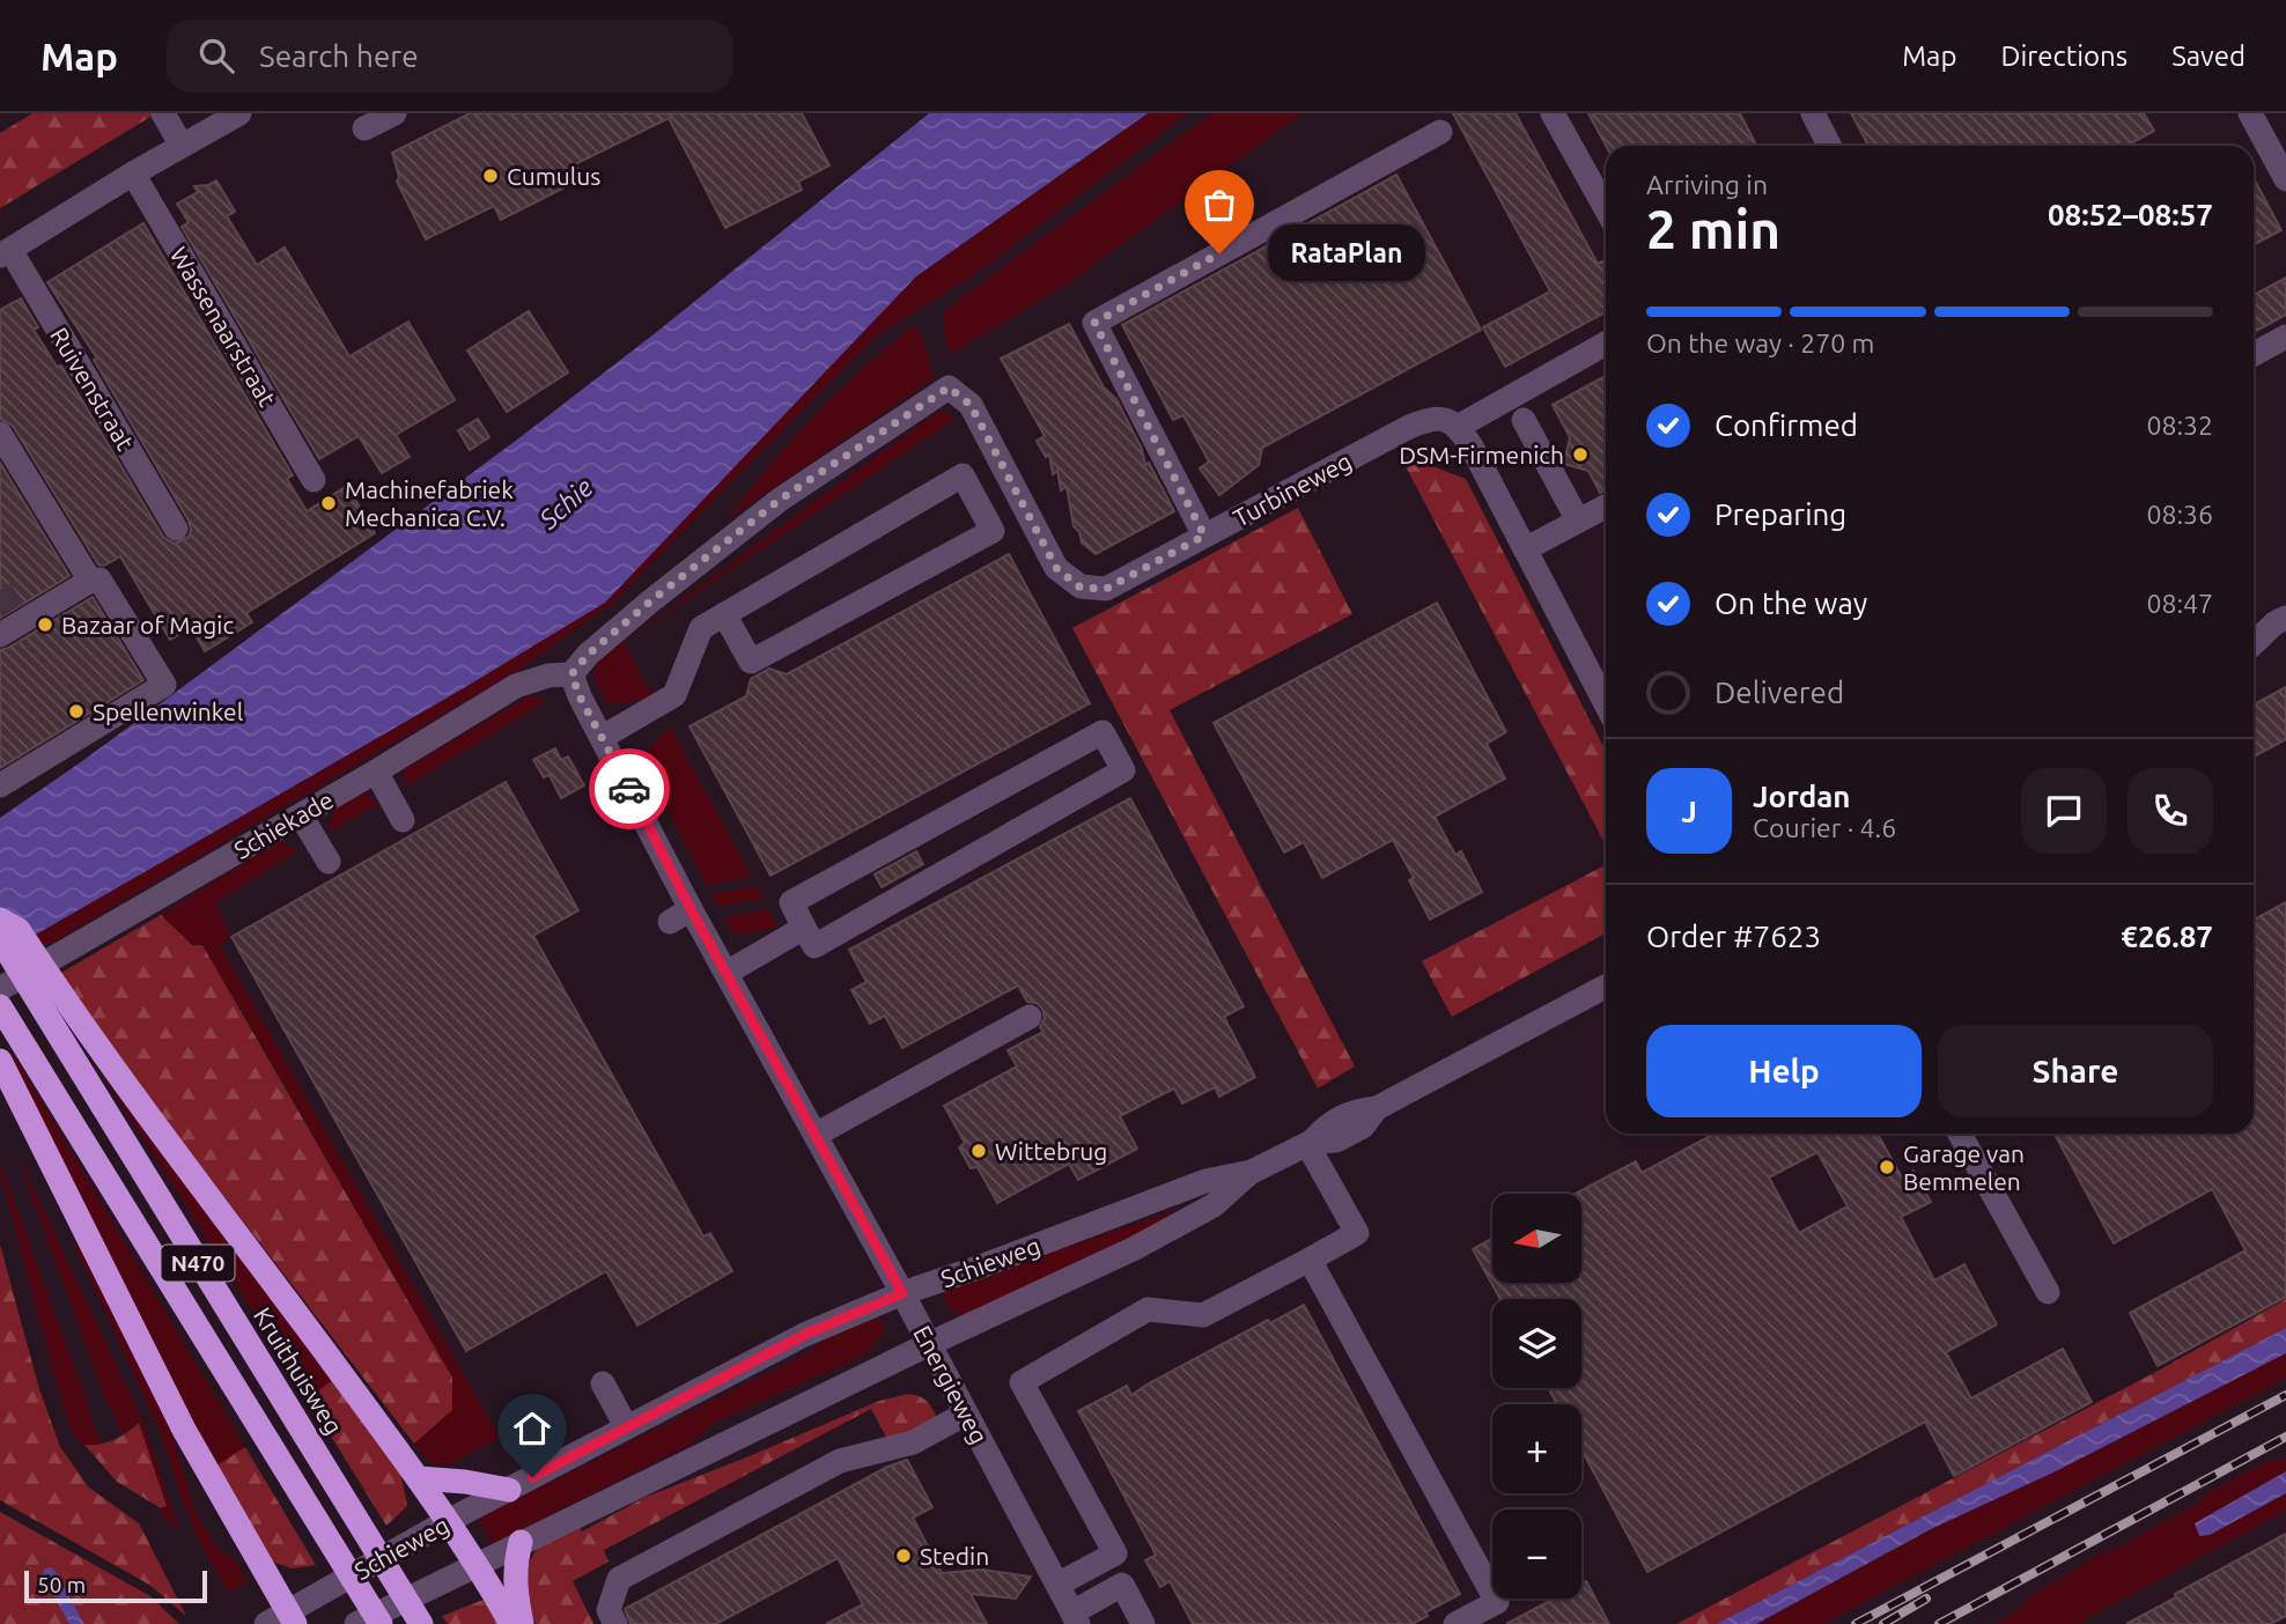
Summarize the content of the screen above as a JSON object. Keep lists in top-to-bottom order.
{
  "streets": {
    "highway": ["N470", "Kruithuisweg"],
    "street": [
      "Wassenaarstraat",
      "Ruivenstraat",
      "Turbineweg",
      "Schiekade",
      "Schieweg",
      "Energieweg"
    ]
  },
  "crossings": [
    ["Turbineweg", "Schiekade"],
    ["Turbineweg", "Energieweg"],
    ["Schiekade", "Energieweg"],
    ["Schieweg", "N470"],
    ["Schieweg", "Energieweg"]
  ],
  "water": ["Schie"],
  "places": [
    "Cumulus",
    "RataPlan",
    "DSM-Firmenich",
    "Machinefabriek Mechanica C.V.",
    "Bazaar of Magic",
    "Spellenwinkel",
    "Wittebrug",
    "Garage van Bemmelen",
    "Stedin"
  ],
  "scale_bar": "50 m",
  "north": "left",
  "page": {
    "header": "Map",
    "search": "Search here",
    "nav": ["Map", "Directions", "Saved"],
    "heading": ["2 min", "Arriving in", "08:52–08:57"],
    "panel": [
      "Jordan",
      "Courier · 4.6",
      "Order #7623",
      "€26.87"
    ],
    "bubble": "RataPlan",
    "bar": "On the way · 270 m",
    "list": [
      ["Confirmed", "08:32"],
      ["Preparing", "08:36"],
      ["On the way", "08:47"],
      "Delivered"
    ],
    "round": "J",
    "buttons": ["Help", "Share"],
    "map_buttons": ["+", "−"],
    "scale": "50 m"
  }
}
